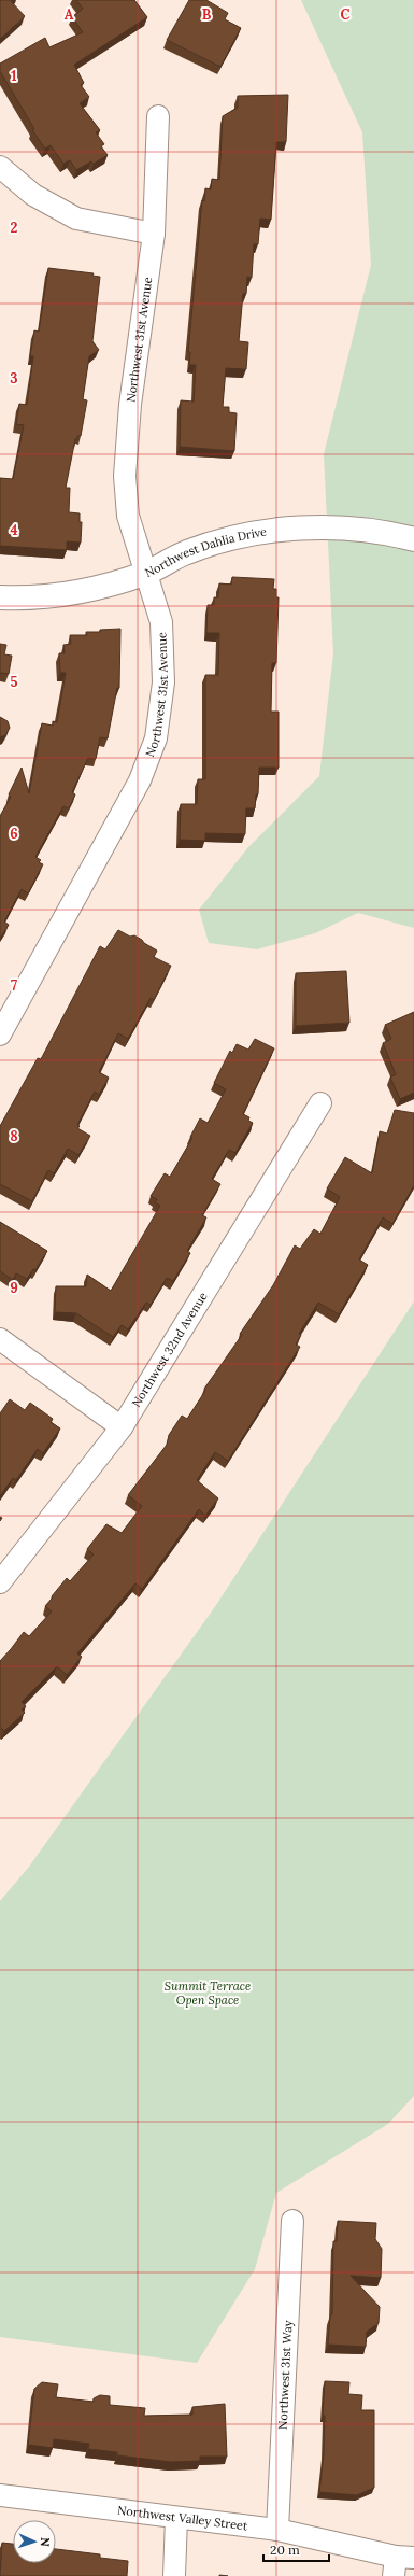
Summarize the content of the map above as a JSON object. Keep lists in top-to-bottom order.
{
  "streets": {
    "street": [
      "Northwest 31st Avenue",
      "Northwest Dahlia Drive",
      "Northwest 32nd Avenue",
      "Northwest 31st Way",
      "Northwest Valley Street"
    ]
  },
  "crossings": [
    ["Northwest 31st Avenue", "Northwest Dahlia Drive"],
    ["Northwest 31st Way", "Northwest Valley Street"]
  ],
  "parks": ["Summit Terrace Open Space"],
  "scale_bar": "20 m",
  "north": "right",
  "grid": {
    "columns": ["A", "B", "C"],
    "rows": [
      "1",
      "2",
      "3",
      "4",
      "5",
      "6",
      "7",
      "8",
      "9"
    ]
  }
}
